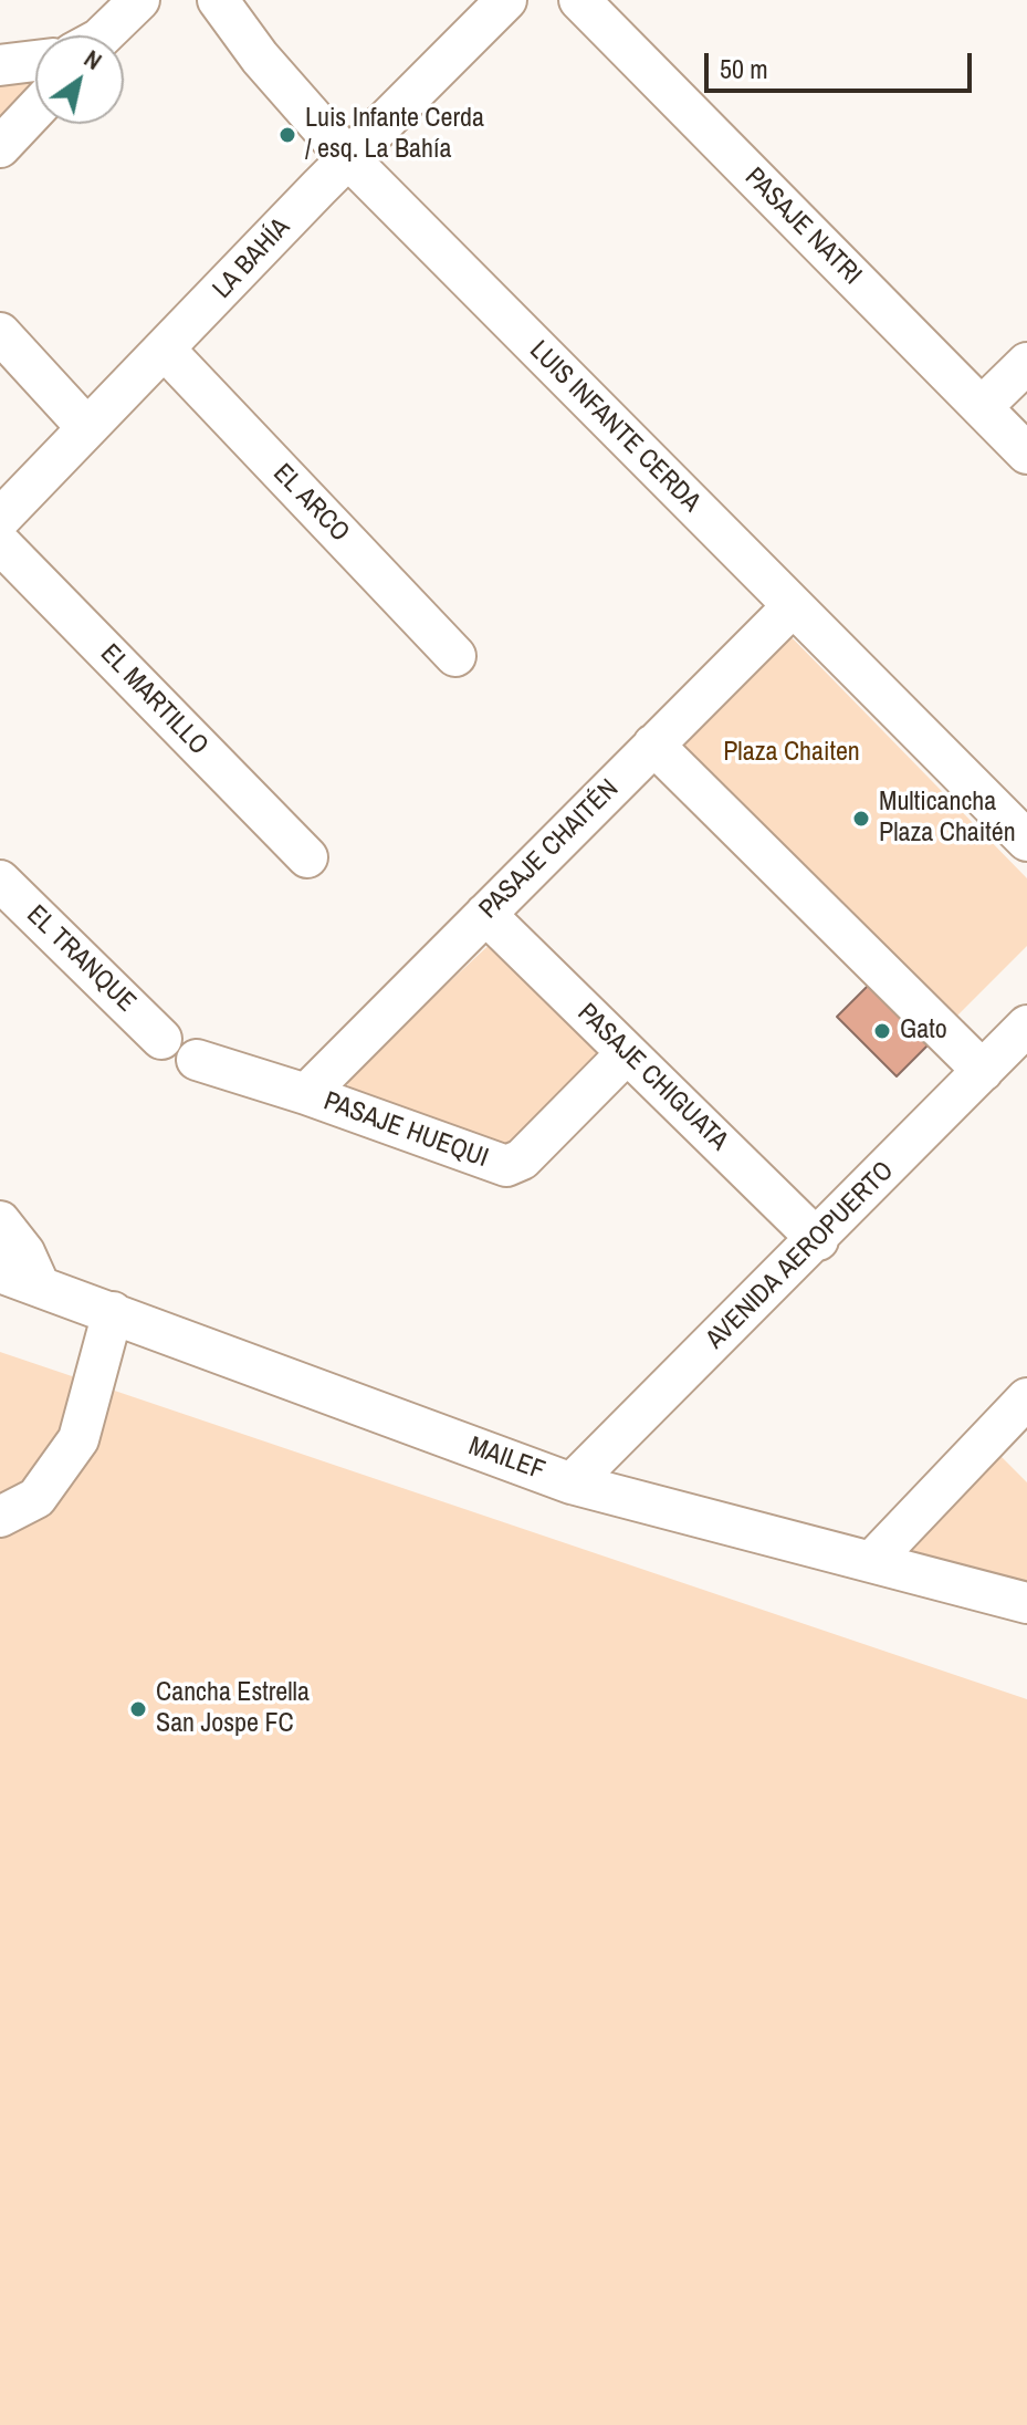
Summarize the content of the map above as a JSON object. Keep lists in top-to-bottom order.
{
  "streets": {
    "street": [
      "PASAJE NATRI",
      "LA BAHÍA",
      "LUIS INFANTE CERDA",
      "EL ARCO",
      "EL MARTILLO",
      "PASAJE CHAITÉN",
      "EL TRANQUE",
      "PASAJE CHIGUATA",
      "PASAJE HUEQUI",
      "AVENIDA AEROPUERTO",
      "MAILEF"
    ]
  },
  "crossings": [
    ["LA BAHÍA", "LUIS INFANTE CERDA"],
    ["LA BAHÍA", "EL ARCO"],
    ["LUIS INFANTE CERDA", "PASAJE CHAITÉN"],
    ["PASAJE CHAITÉN", "PASAJE CHIGUATA"],
    ["PASAJE CHAITÉN", "PASAJE HUEQUI"],
    ["PASAJE CHIGUATA", "PASAJE HUEQUI"],
    ["PASAJE CHIGUATA", "AVENIDA AEROPUERTO"],
    ["AVENIDA AEROPUERTO", "MAILEF"]
  ],
  "parks": ["Plaza Chaiten"],
  "places": [
    "Luis Infante Cerda / esq. La Bahía",
    "Multicancha Plaza Chaitén",
    "Gato",
    "Cancha Estrella San Jospe FC"
  ],
  "scale_bar": "50 m",
  "north": "top right"
}
